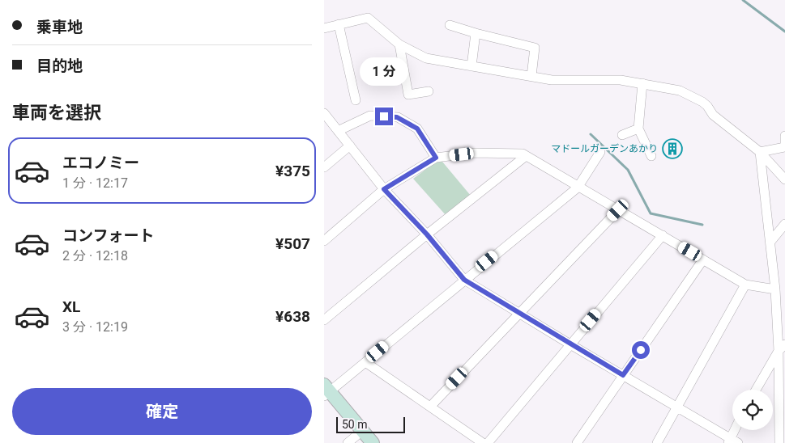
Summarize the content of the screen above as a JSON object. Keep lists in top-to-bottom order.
{
  "places": {
    "building": ["マドールガーデンあかり"]
  },
  "scale_bar": "50 m",
  "page": {
    "banner": ["乗車地", "目的地"],
    "bubble": "1 分",
    "heading": "車両を選択",
    "list": [
      {
        "name": "エコノミー",
        "note": "1 分 · 12:17",
        "value": "¥375"
      },
      {
        "name": "コンフォート",
        "note": "2 分 · 12:18",
        "value": "¥507"
      },
      {
        "name": "XL",
        "note": "3 分 · 12:19",
        "value": "¥638"
      }
    ],
    "buttons": "確定",
    "scale": "50 m"
  }
}
